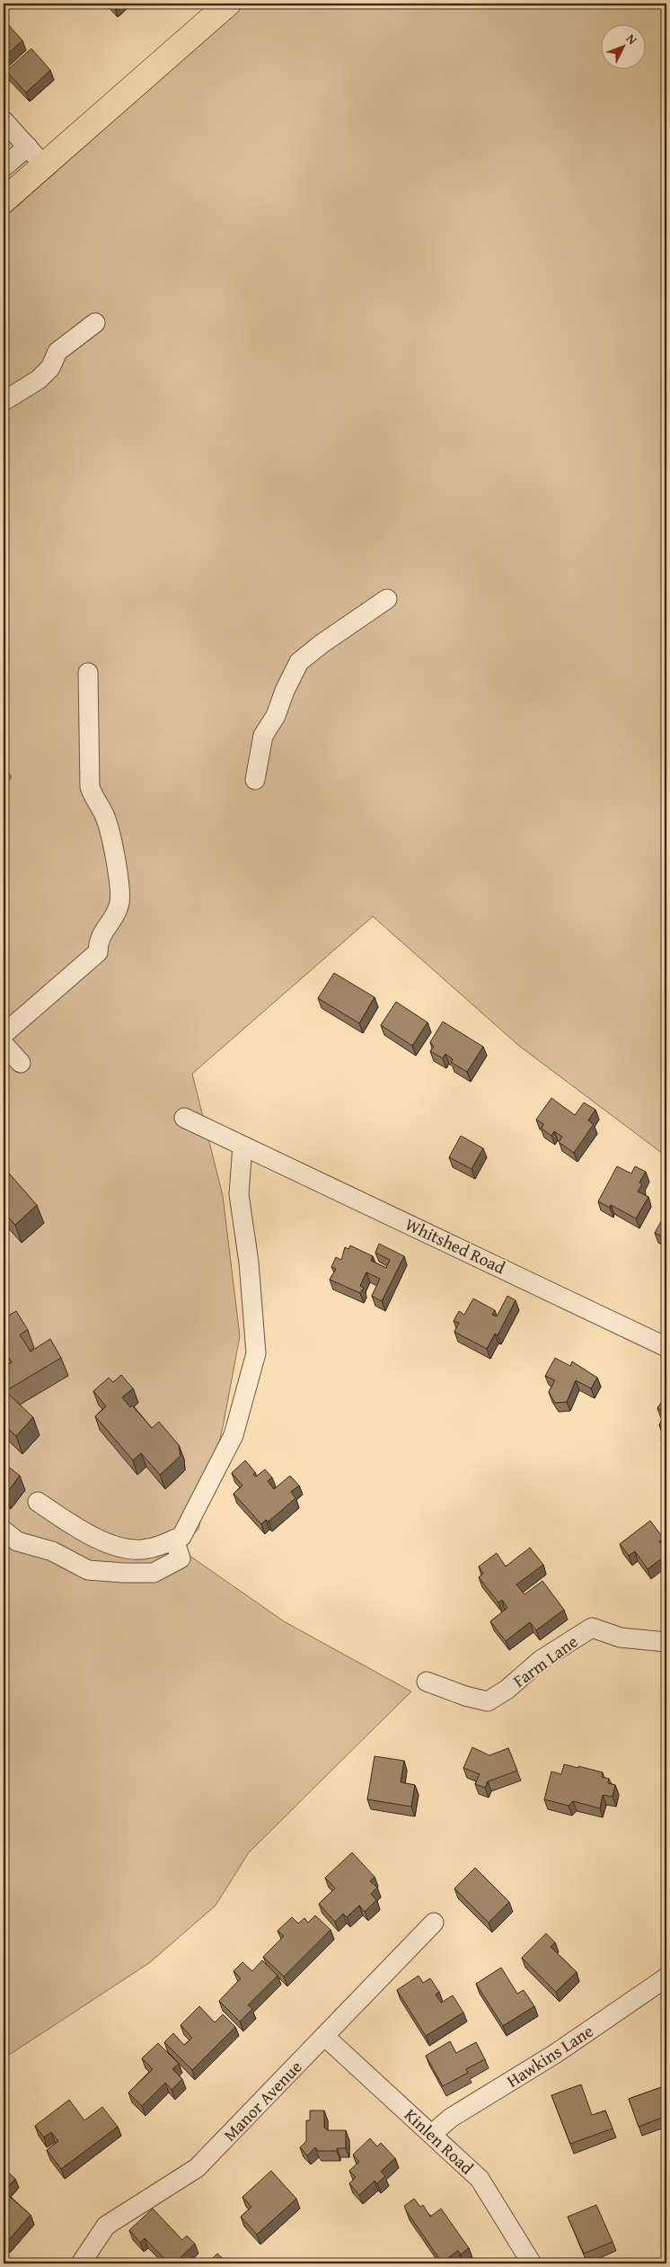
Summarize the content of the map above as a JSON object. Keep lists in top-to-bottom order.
{
  "streets": {
    "street": [
      "Whitshed Road",
      "Farm Lane",
      "Hawkins Lane",
      "Manor Avenue",
      "Kinlen Road"
    ]
  },
  "crossings": [
    ["Hawkins Lane", "Kinlen Road"],
    ["Manor Avenue", "Kinlen Road"]
  ],
  "north": "top right"
}
